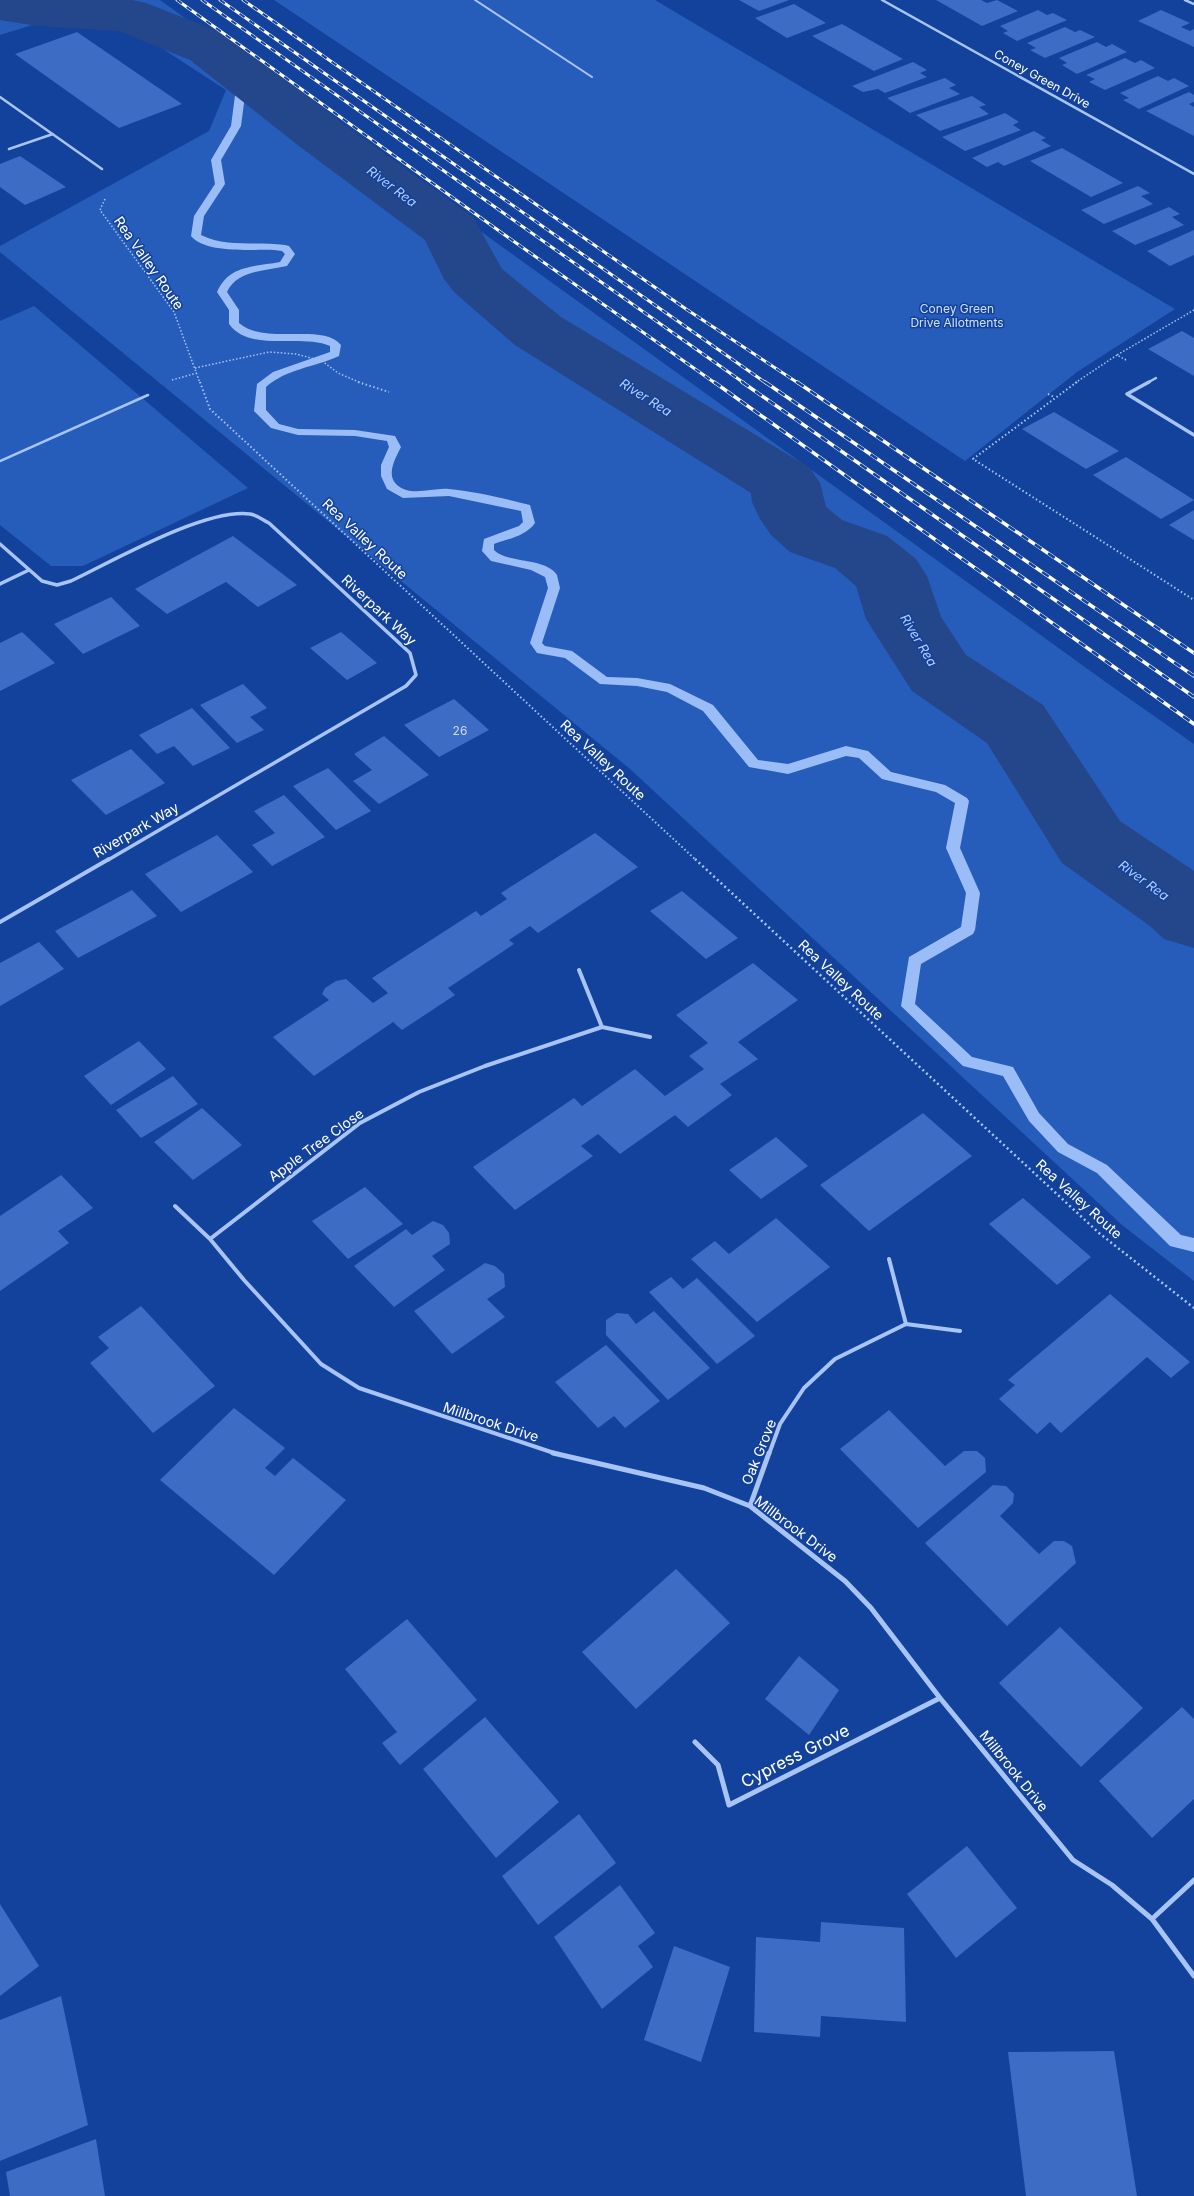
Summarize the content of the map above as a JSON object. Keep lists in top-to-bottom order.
{
  "streets": {
    "street": [
      "Coney Green Drive",
      "Riverpark Way",
      "Apple Tree Close",
      "Millbrook Drive",
      "Oak Grove",
      "Cypress Grove"
    ],
    "path": ["Rea Valley Route"]
  },
  "crossings": [
    ["Apple Tree Close", "Millbrook Drive"],
    ["Millbrook Drive", "Oak Grove"],
    ["Millbrook Drive", "Cypress Grove"]
  ],
  "water": ["River Rea"],
  "parks": ["Coney Green Drive Allotments"],
  "house_numbers": ["26"]
}
